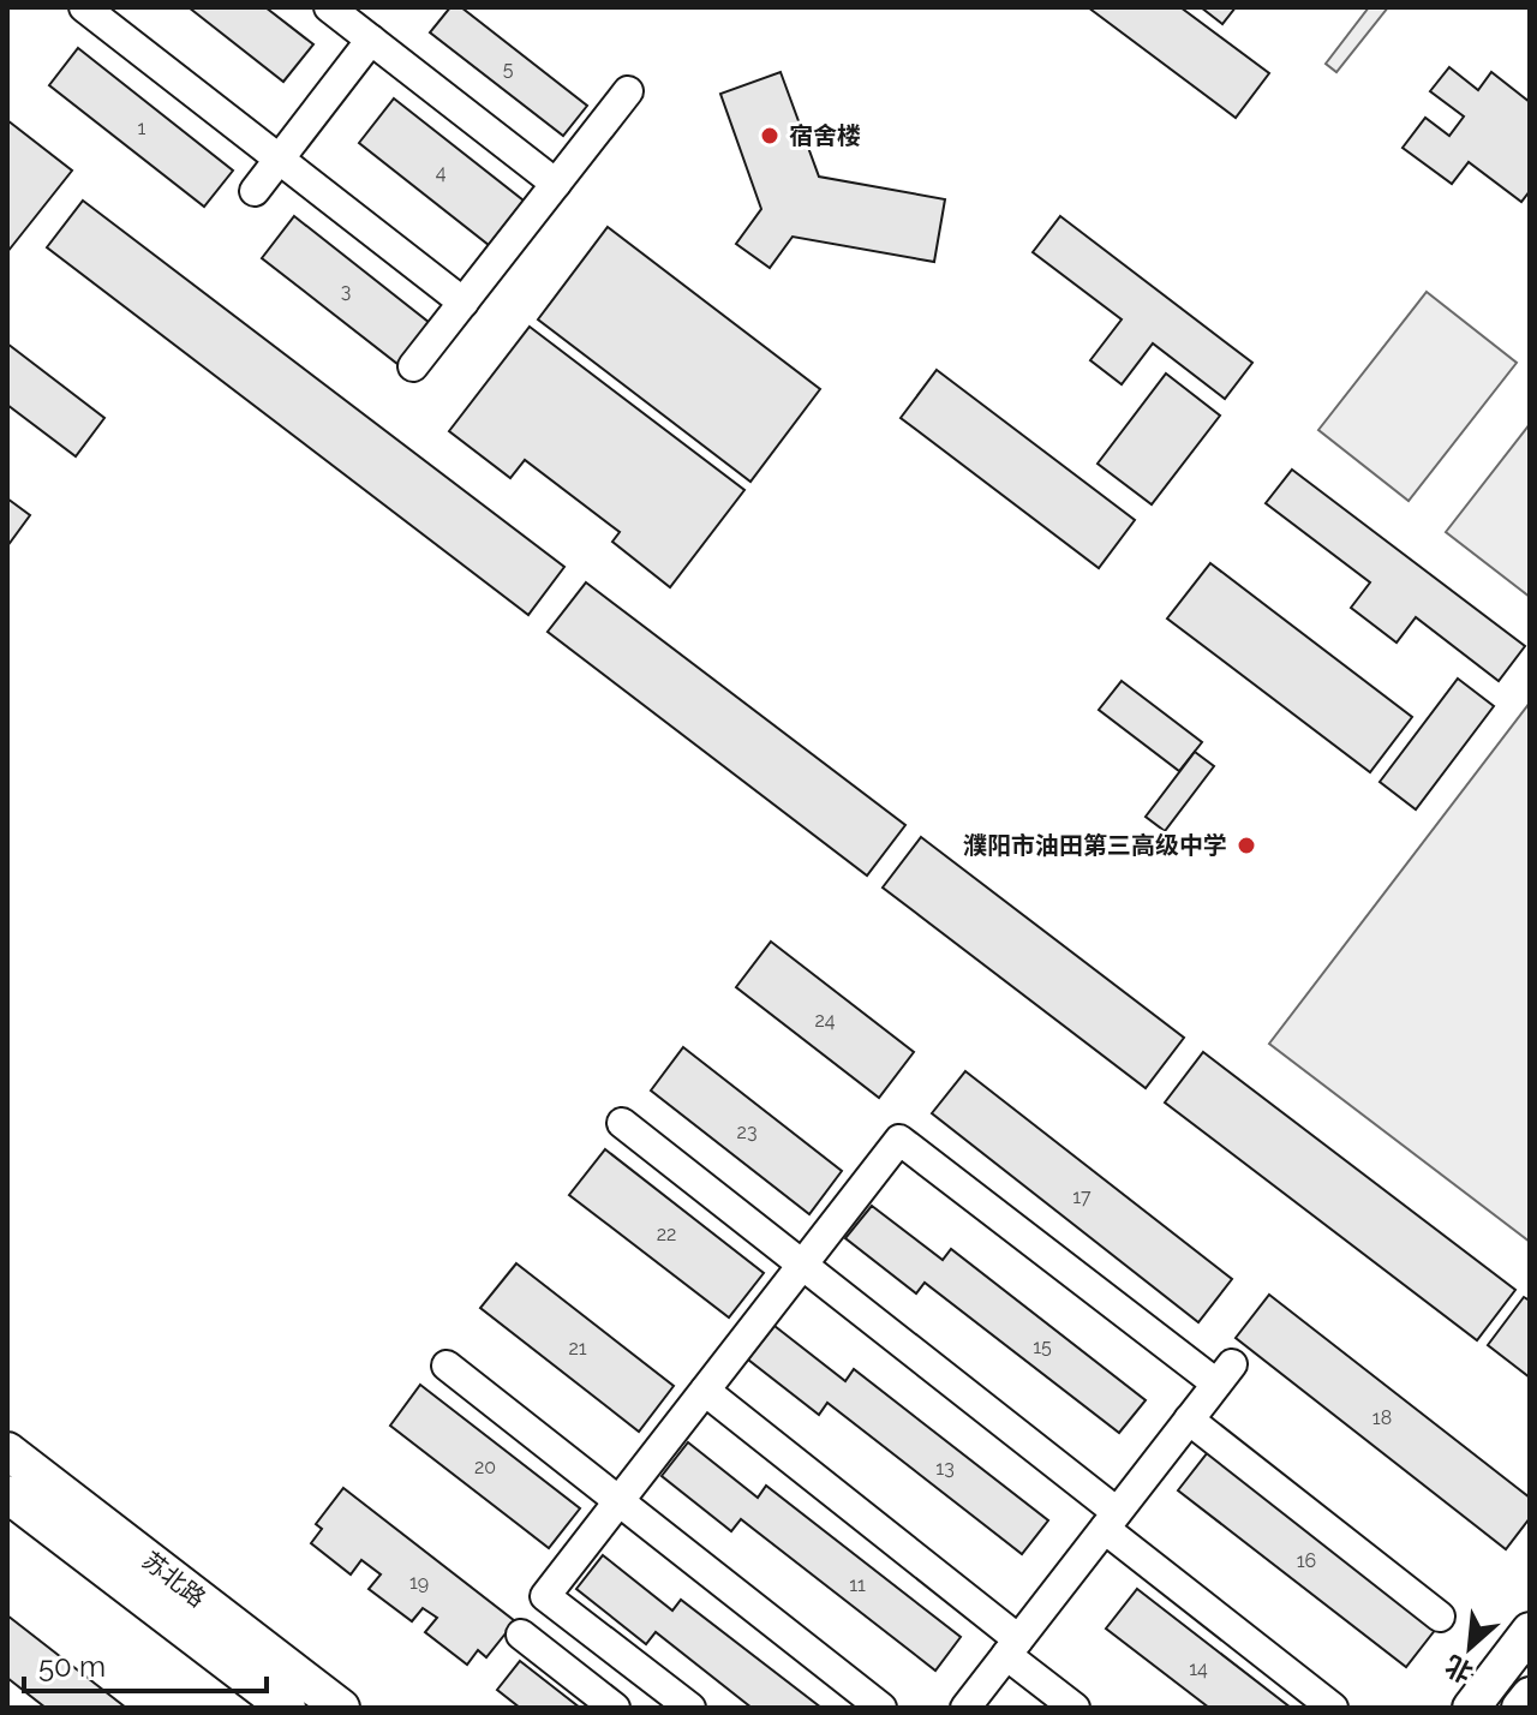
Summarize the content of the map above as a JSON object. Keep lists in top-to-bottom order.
{
  "streets": {
    "street": ["苏北路"]
  },
  "places": ["宿舍楼", "濮阳市油田第三高级中学"],
  "house_numbers": [
    "5",
    "1",
    "4",
    "3",
    "24",
    "23",
    "17",
    "22",
    "15",
    "21",
    "18",
    "20",
    "13",
    "16",
    "19",
    "11",
    "14"
  ],
  "scale_bar": "50 m",
  "north": "bottom left"
}
